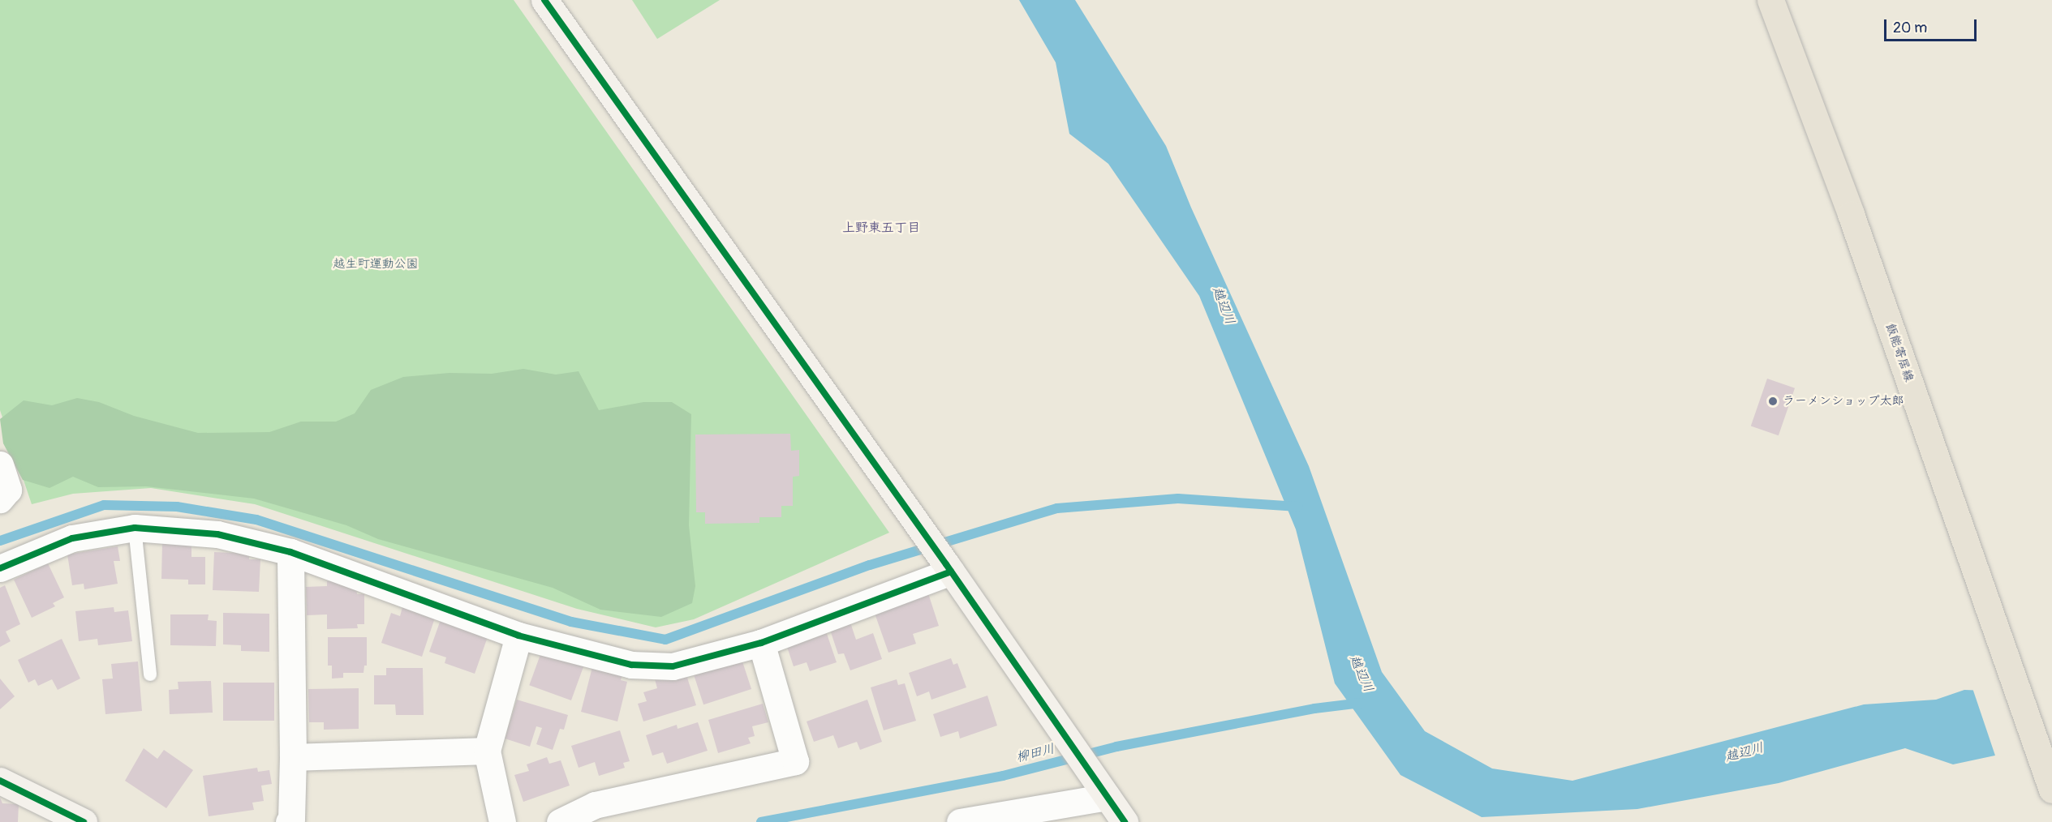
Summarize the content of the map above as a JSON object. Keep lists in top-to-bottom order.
{
  "streets": {
    "main road": ["飯能寄居線"]
  },
  "districts": ["上野東五丁目"],
  "water": ["越辺川", "柳田川"],
  "parks": ["越生町運動公園"],
  "places": ["ラーメンショップ太郎"],
  "scale_bar": "20 m"
}
